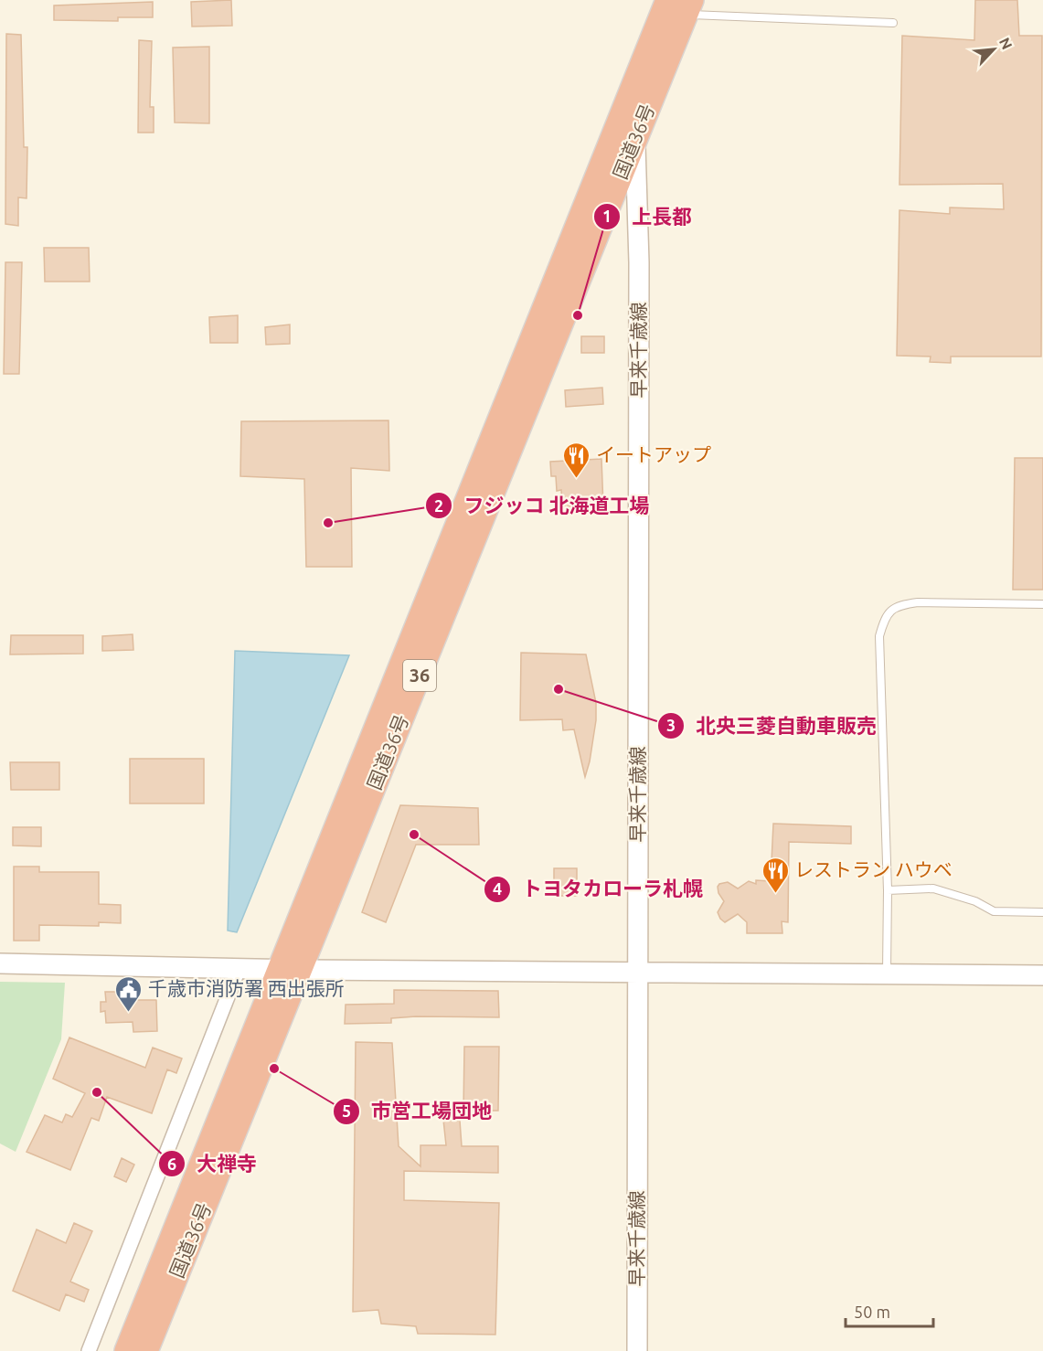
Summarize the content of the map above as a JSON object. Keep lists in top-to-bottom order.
{
  "streets": {
    "highway": ["国道36号", "36"],
    "main road": ["早来千歳線"]
  },
  "crossings": [
    ["国道36号", "早来千歳線"]
  ],
  "places": {
    "other": [
      "上長都",
      "フジッコ 北海道工場",
      "北央三菱自動車販売",
      "トヨタカローラ札幌",
      "市営工場団地",
      "大禅寺"
    ],
    "restaurant": ["イートアップ", "レストラン ハウベ"],
    "public building": ["千歳市消防署 西出張所"]
  },
  "scale_bar": "50 m",
  "north": "top right"
}
